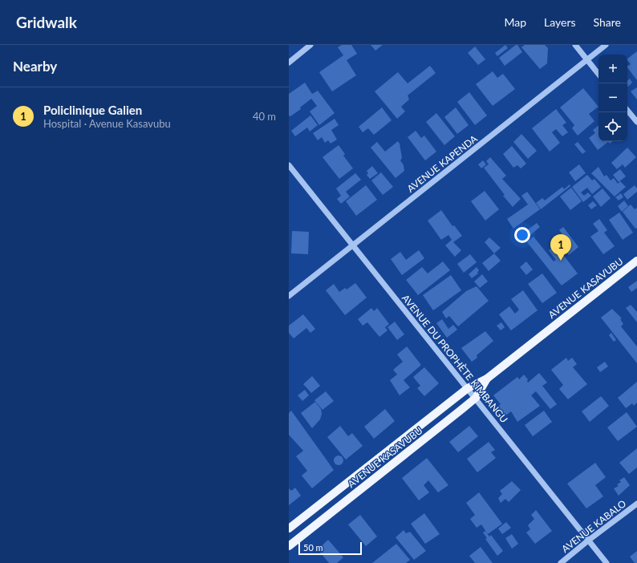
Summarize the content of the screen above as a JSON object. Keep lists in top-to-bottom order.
{
  "streets": {
    "main road": ["AVENUE KASAVUBU"],
    "street": ["AVENUE KAPENDA", "AVENUE DU PROPHÈTE KIMBANGU", "AVENUE KABALO"]
  },
  "crossings": [
    ["AVENUE KAPENDA", "AVENUE DU PROPHÈTE KIMBANGU"],
    ["AVENUE KASAVUBU", "AVENUE DU PROPHÈTE KIMBANGU"],
    ["AVENUE DU PROPHÈTE KIMBANGU", "AVENUE KABALO"]
  ],
  "scale_bar": "50 m",
  "page": {
    "header": "Gridwalk",
    "nav": ["Map", "Layers", "Share"],
    "heading": "Nearby",
    "map_buttons": ["+", "−"],
    "list": [
      {
        "mark": "1",
        "name": "Policlinique Galien",
        "note": "Hospital · Avenue Kasavubu",
        "value": "40 m"
      }
    ],
    "pins": "1",
    "scale": "50 m"
  }
}
